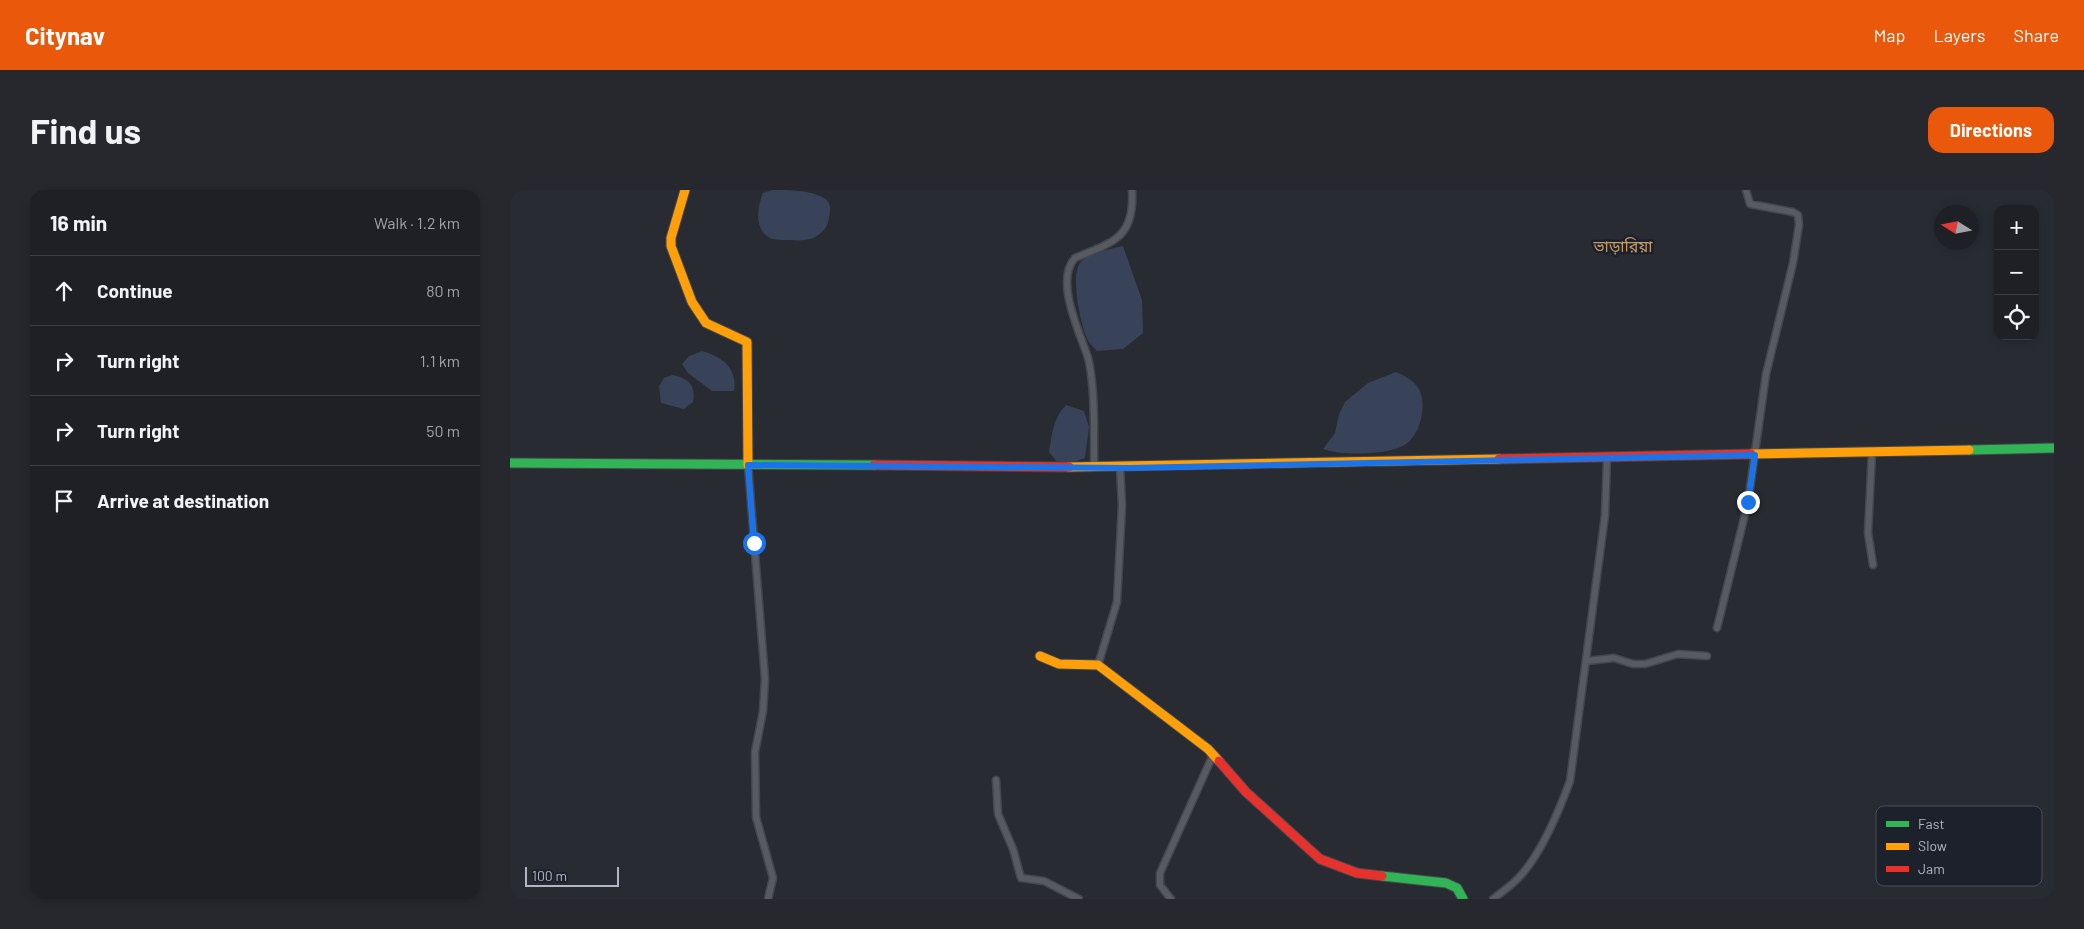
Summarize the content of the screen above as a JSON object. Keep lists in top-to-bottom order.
{
  "districts": ["ভাড়ারিয়া"],
  "legend": ["Fast", "Slow", "Jam"],
  "scale_bar": "100 m",
  "north": "left",
  "page": {
    "header": "Citynav",
    "nav": ["Map", "Layers", "Share"],
    "buttons": "Directions",
    "title": "Find us",
    "heading": ["16 min", "Walk · 1.2 km"],
    "map_buttons": ["+", "−"],
    "list": [
      ["Continue", "80 m"],
      ["Turn right", "1.1 km"],
      ["Turn right", "50 m"],
      "Arrive at destination"
    ],
    "scale": "100 m"
  }
}
